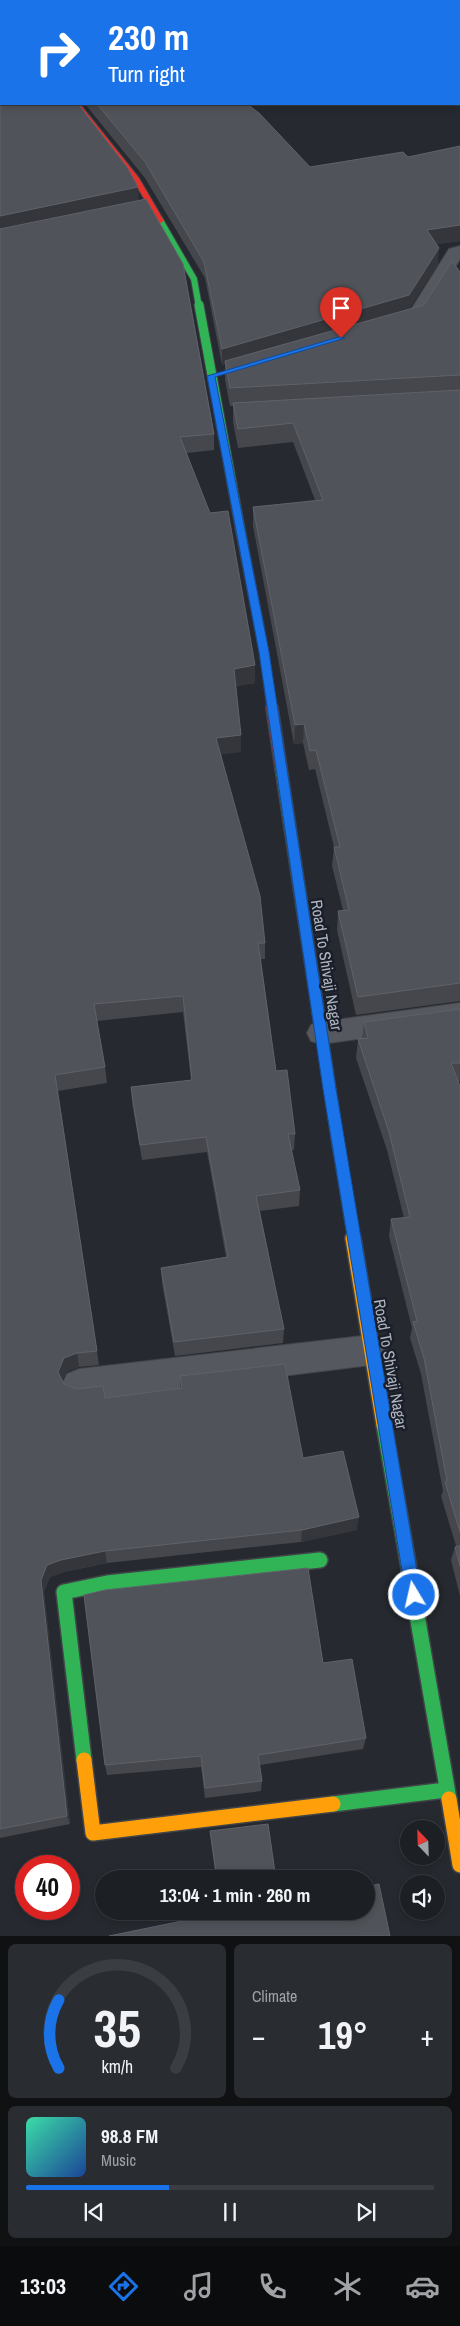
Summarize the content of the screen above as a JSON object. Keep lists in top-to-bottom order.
{
  "streets": {
    "street": ["Road To Shivaji Nagar"]
  },
  "north": "top left",
  "page": {
    "turn": ["230 m", "Turn right"],
    "limit": "40",
    "trip": "13:04 · 1 min · 260 m",
    "tile": "Climate",
    "heat": ["−", "19°", "+"],
    "song": ["98.8 FM", "Music"],
    "tabs": "13:03",
    "gauge": ["35", "km/h"]
  }
}
